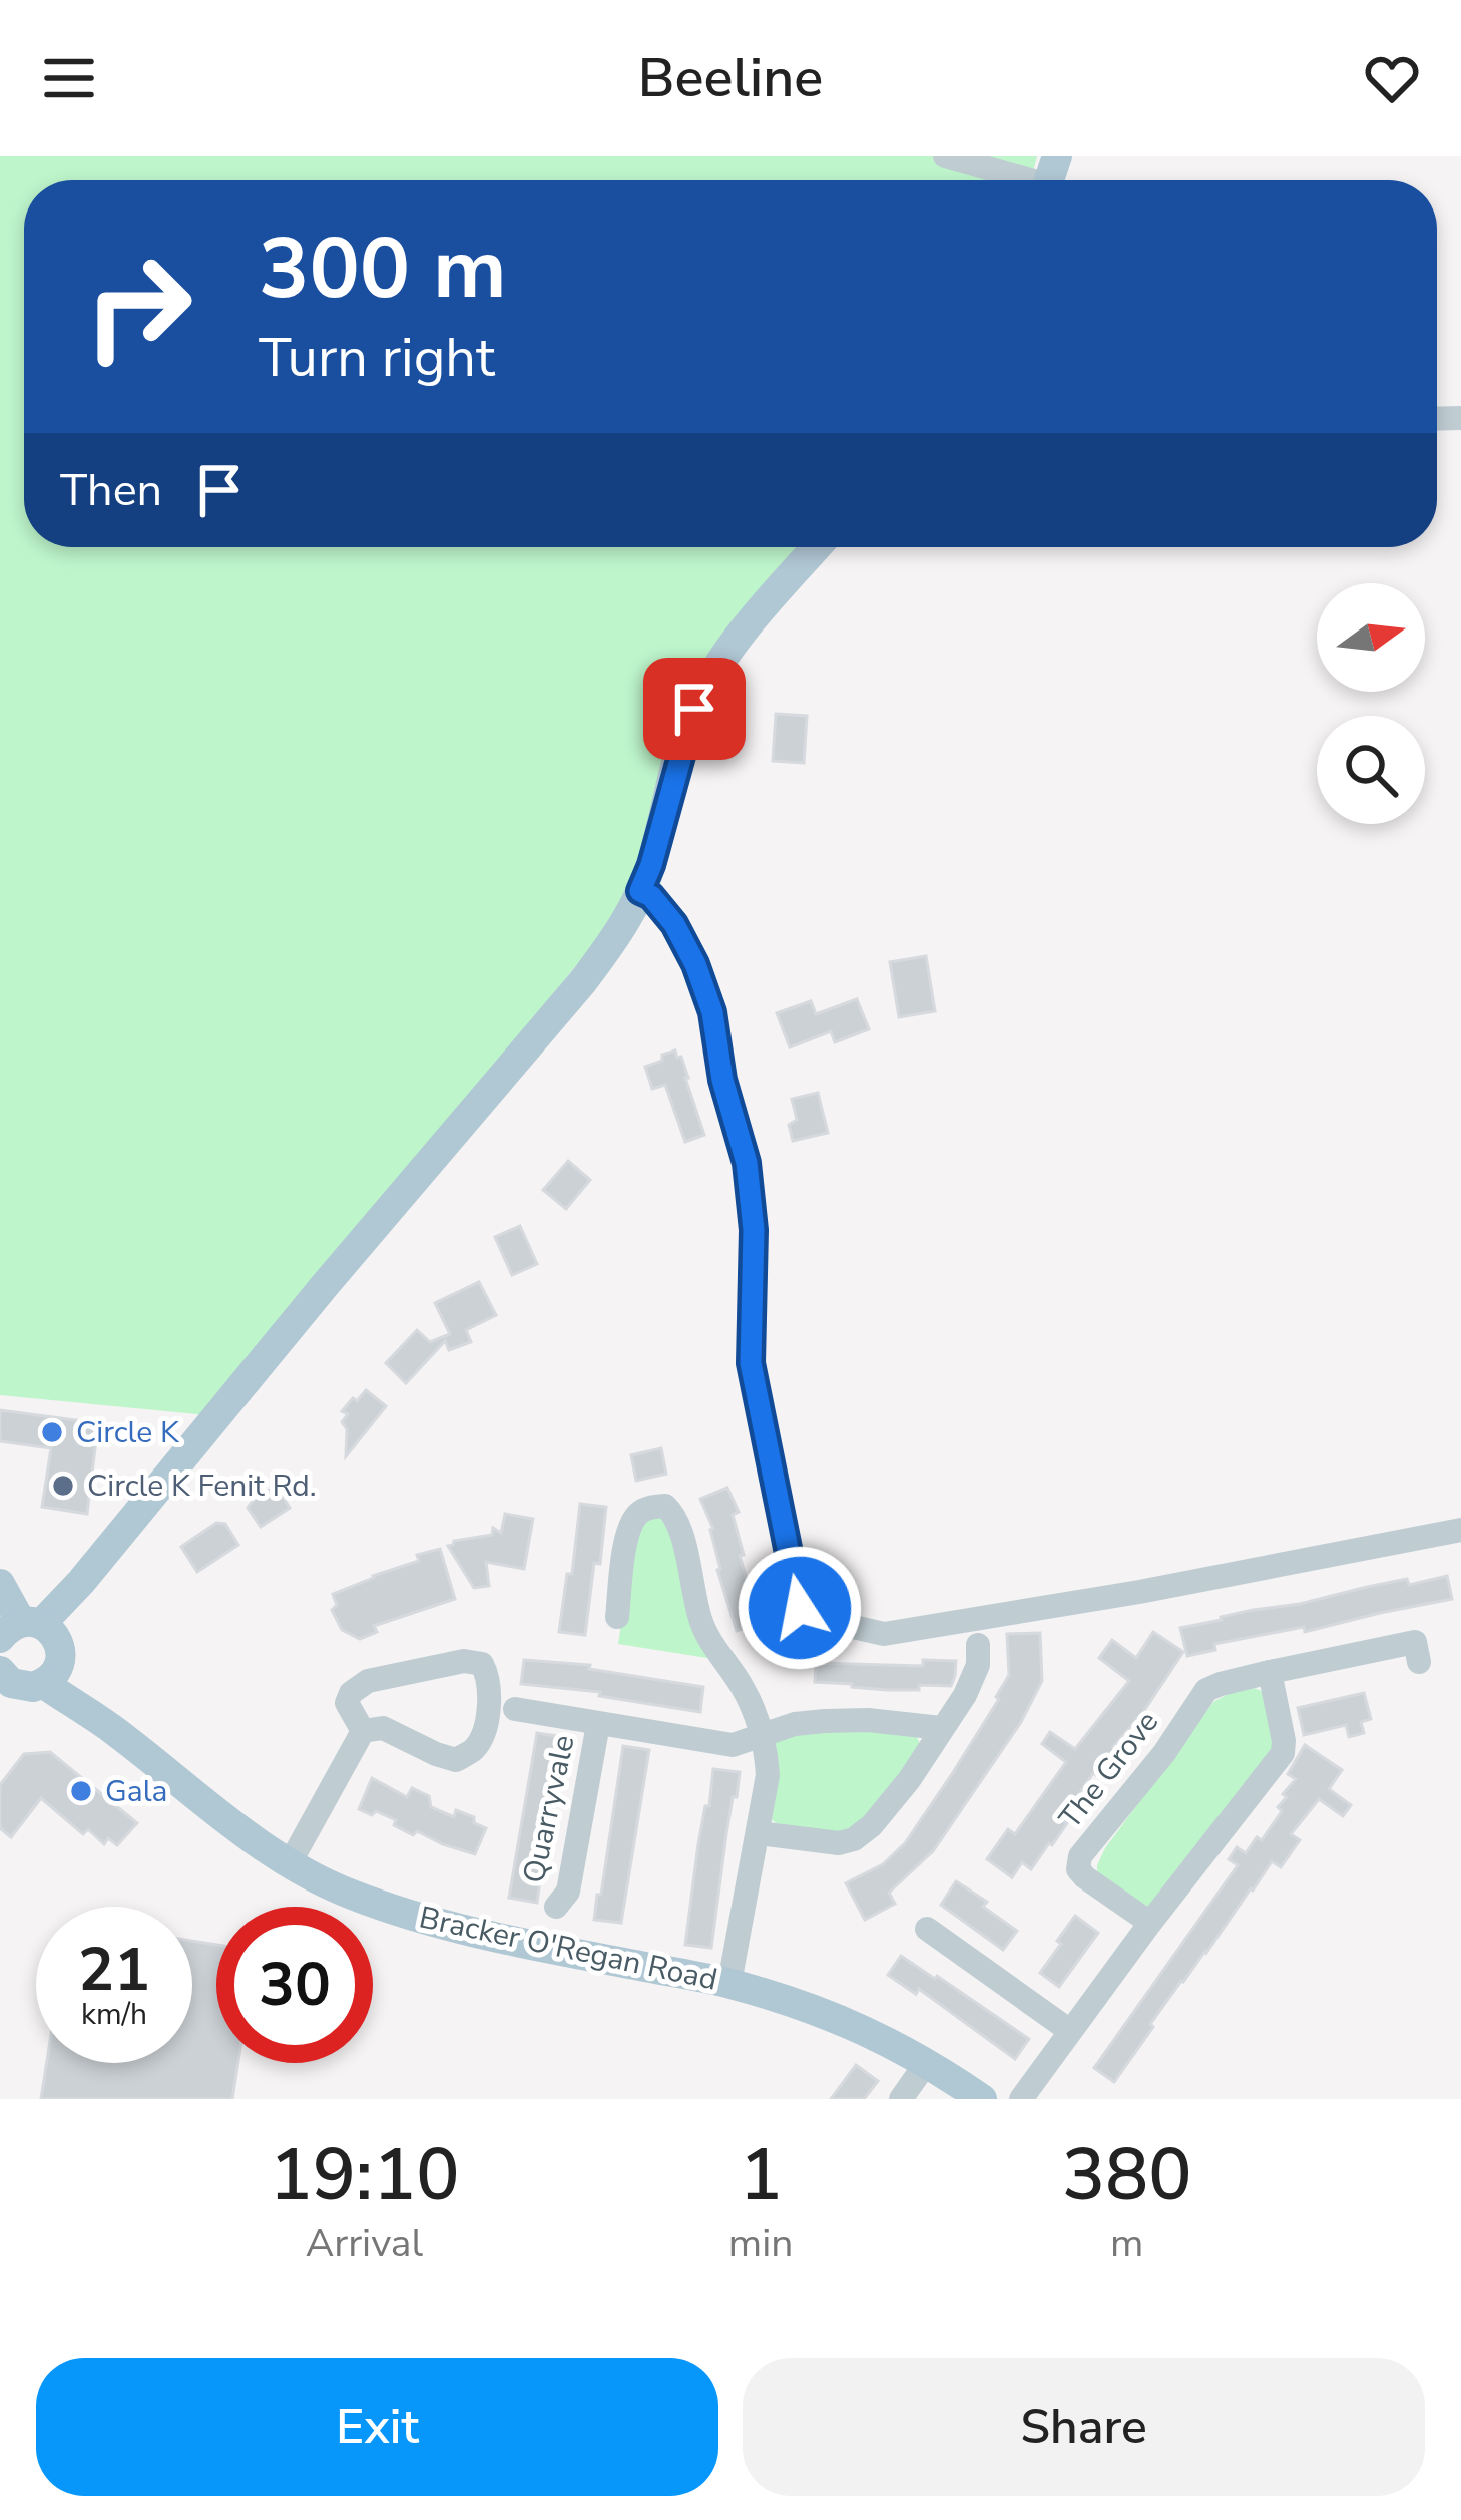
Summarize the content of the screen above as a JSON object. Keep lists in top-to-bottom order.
{
  "streets": {
    "main road": ["Bracker O'Regan Road"],
    "street": ["The Grove", "Quarryvale"]
  },
  "places": ["Circle K", "Circle K Fenit Rd.", "Gala"],
  "north": "right",
  "page": {
    "header": "Beeline",
    "turn": ["300 m", "Turn right"],
    "then": "Then",
    "speed": "21 km/h",
    "limit": "30",
    "eta": [
      "19:10",
      "Arrival",
      "1",
      "min",
      "380",
      "m"
    ],
    "buttons": ["Exit", "Share"]
  }
}
